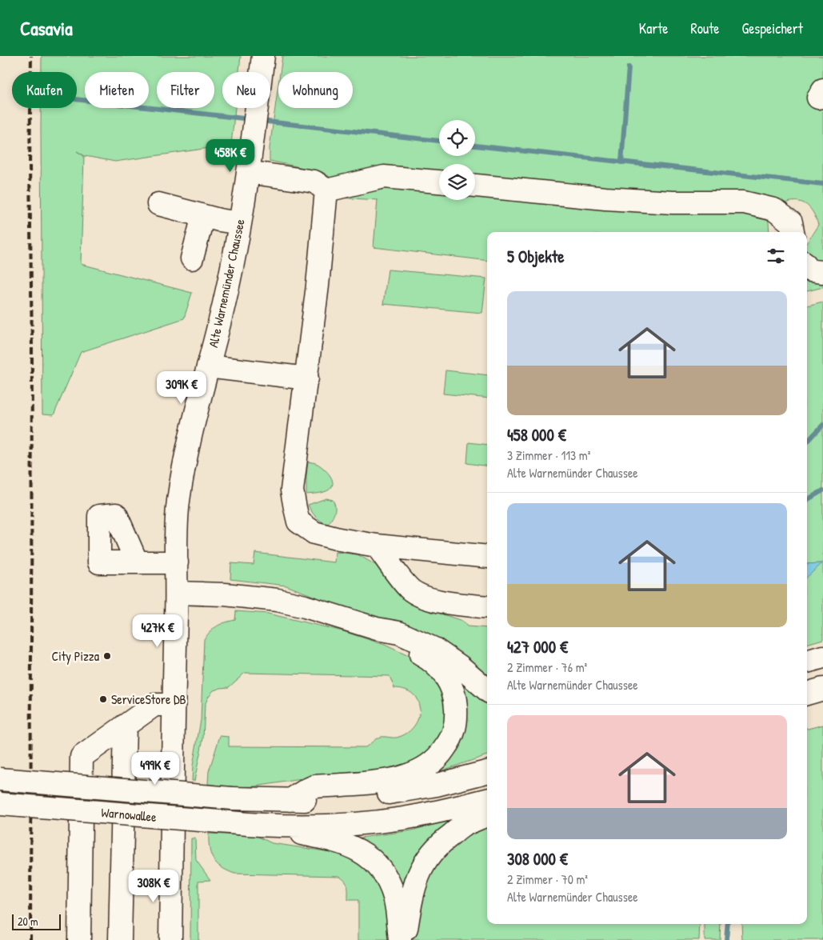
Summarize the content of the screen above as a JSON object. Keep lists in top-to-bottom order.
{
  "streets": {
    "main road": ["Alte Warnemünder Chaussee", "Warnowallee"]
  },
  "places": ["City Pizza", "ServiceStore DB"],
  "scale_bar": "20 m",
  "page": {
    "header": "Casavia",
    "nav": ["Karte", "Route", "Gespeichert"],
    "chip": [
      "Kaufen",
      "Mieten",
      "Filter",
      "Neu",
      "Wohnung"
    ],
    "price": [
      "458K €",
      "309K €",
      "427K €",
      "499K €",
      "308K €"
    ],
    "heading": "5 Objekte",
    "list": [
      {
        "name": "458 000 €",
        "note": "3 Zimmer · 113 m² · Alte Warnemünder Chaussee"
      },
      {
        "name": "427 000 €",
        "note": "2 Zimmer · 76 m² · Alte Warnemünder Chaussee"
      },
      {
        "name": "308 000 €",
        "note": "2 Zimmer · 70 m² · Alte Warnemünder Chaussee"
      }
    ],
    "scale": "20 m"
  }
}
